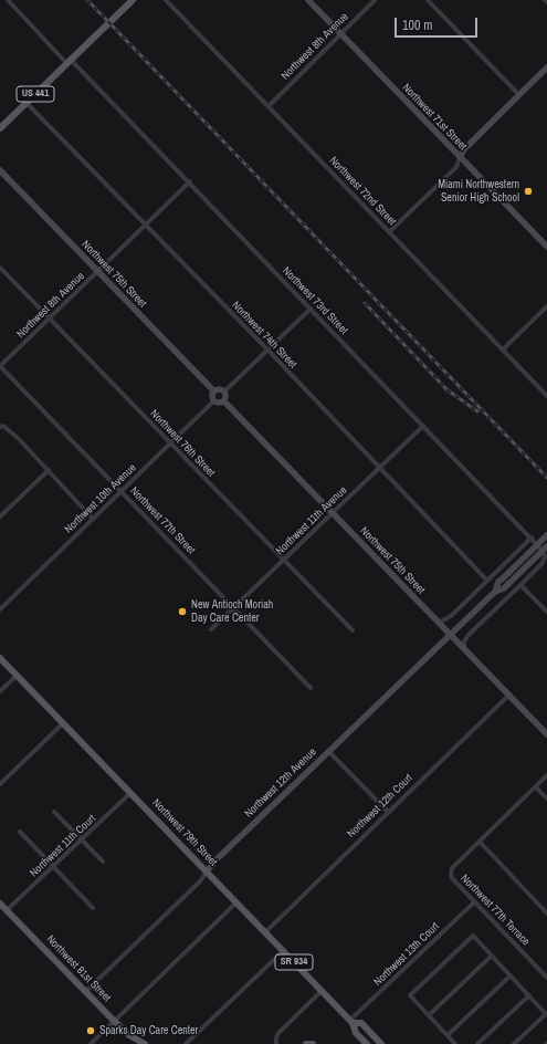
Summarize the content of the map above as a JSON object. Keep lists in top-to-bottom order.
{
  "streets": {
    "main road": [
      "US 441",
      "Northwest 79th Street",
      "SR 934",
      "Northwest 81st Street"
    ],
    "street": [
      "Northwest 8th Avenue",
      "Northwest 71st Street",
      "Northwest 72nd Street",
      "Northwest 75th Street",
      "Northwest 73rd Street",
      "Northwest 74th Street",
      "Northwest 76th Street",
      "Northwest 10th Avenue",
      "Northwest 77th Street",
      "Northwest 11th Avenue",
      "Northwest 12th Avenue",
      "Northwest 12th Court",
      "Northwest 11th Court",
      "Northwest 77th Terrace",
      "Northwest 13th Court"
    ]
  },
  "crossings": [
    ["Northwest 8th Avenue", "Northwest 71st Street"],
    ["Northwest 8th Avenue", "Northwest 72nd Street"],
    ["Northwest 8th Avenue", "Northwest 75th Street"],
    ["Northwest 8th Avenue", "Northwest 73rd Street"],
    ["Northwest 8th Avenue", "Northwest 74th Street"],
    ["Northwest 8th Avenue", "Northwest 76th Street"],
    ["Northwest 8th Avenue", "Northwest 77th Street"],
    ["US 441", "Northwest 73rd Street"],
    ["US 441", "Northwest 74th Street"],
    ["Northwest 75th Street", "Northwest 10th Avenue"],
    ["Northwest 75th Street", "Northwest 11th Avenue"],
    ["Northwest 75th Street", "Northwest 12th Avenue"],
    ["Northwest 75th Street", "Northwest 12th Court"],
    ["Northwest 73rd Street", "Northwest 11th Avenue"],
    ["Northwest 74th Street", "Northwest 11th Avenue"],
    ["Northwest 76th Street", "Northwest 10th Avenue"],
    ["Northwest 76th Street", "Northwest 11th Avenue"],
    ["Northwest 10th Avenue", "Northwest 77th Street"],
    ["Northwest 77th Street", "Northwest 11th Avenue"],
    ["Northwest 12th Avenue", "Northwest 79th Street"],
    ["Northwest 12th Avenue", "Northwest 81st Street"],
    ["Northwest 12th Court", "Northwest 79th Street"],
    ["Northwest 79th Street", "Northwest 11th Court"],
    ["Northwest 79th Street", "Northwest 13th Court"],
    ["Northwest 11th Court", "Northwest 81st Street"],
    ["Northwest 77th Terrace", "Northwest 13th Court"]
  ],
  "places": ["Miami Northwestern Senior High School", "New Antioch Moriah Day Care Center", "Sparks Day Care Center"],
  "scale_bar": "100 m"
}
